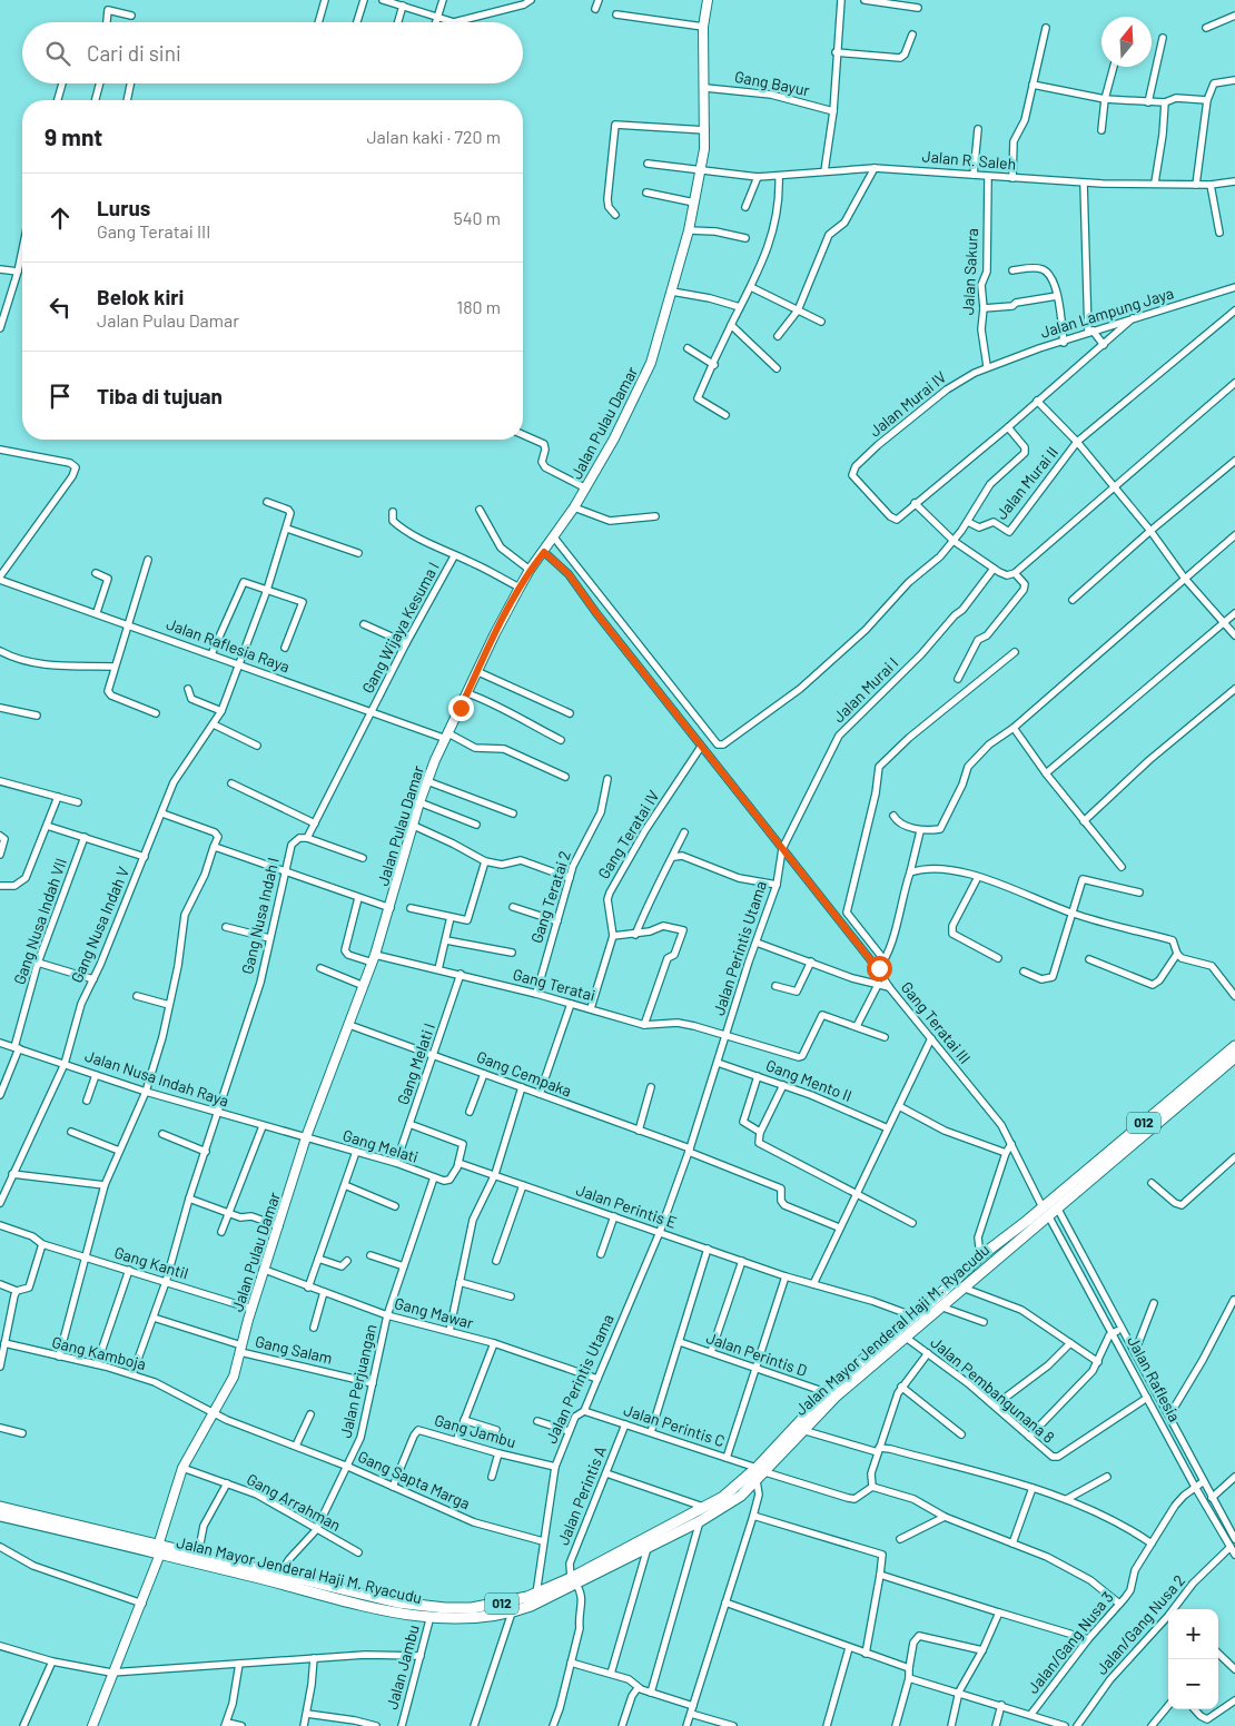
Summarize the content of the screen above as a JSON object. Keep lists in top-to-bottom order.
{
  "streets": {
    "main road": ["012", "Jalan Mayor Jenderal Haji M. Ryacudu"],
    "street": [
      "Gang Bayur",
      "Jalan R. Saleh",
      "Jalan Sakura",
      "Jalan Lampung Jaya",
      "Jalan Murai IV",
      "Jalan Pulau Damar",
      "Jalan Murai II",
      "Gang Wijaya Kesuma I",
      "Jalan Raflesia Raya",
      "Jalan Murai I",
      "Gang Teratai IV",
      "Gang Teratai 2",
      "Gang Nusa Indah I",
      "Gang Nusa Indah VII",
      "Gang Nusa Indah V",
      "Jalan Perintis Utama",
      "Gang Teratai",
      "Gang Teratai III",
      "Gang Melati I",
      "Gang Cempaka",
      "Jalan Nusa Indah Raya",
      "Gang Mento II",
      "Gang Melati",
      "Jalan Perintis E",
      "Gang Kantil",
      "Gang Mawar",
      "Gang Salam",
      "Gang Kamboja",
      "Jalan Perintis D",
      "Jalan Raflesia",
      "Jalan Perjuangan",
      "Jalan Pembangunana 8",
      "Jalan Perintis C",
      "Gang Jambu",
      "Gang Sapta Marga",
      "Jalan Perintis A",
      "Gang Arrahman",
      "Jalan/Gang Nusa 2",
      "Jalan/Gang Nusa 3",
      "Jalan Jambu"
    ]
  },
  "crossings": [
    ["Gang Bayur", "Jalan Pulau Damar"],
    ["Jalan R. Saleh", "Jalan Sakura"],
    ["Jalan R. Saleh", "Jalan Pulau Damar"],
    ["Jalan Sakura", "Jalan Lampung Jaya"],
    ["Jalan Sakura", "Jalan Murai IV"],
    ["Jalan Lampung Jaya", "Jalan Murai IV"],
    ["Jalan Pulau Damar", "Jalan Raflesia Raya"],
    ["Jalan Pulau Damar", "Gang Teratai"],
    ["Jalan Pulau Damar", "Gang Teratai III"],
    ["Jalan Pulau Damar", "Gang Cempaka"],
    ["Jalan Pulau Damar", "Jalan Nusa Indah Raya"],
    ["Jalan Pulau Damar", "Gang Melati"],
    ["Jalan Pulau Damar", "Gang Kantil"],
    ["Jalan Pulau Damar", "Gang Mawar"],
    ["Jalan Pulau Damar", "Jalan Mayor Jenderal Haji M. Ryacudu"],
    ["Jalan Pulau Damar", "Gang Salam"],
    ["Jalan Pulau Damar", "Gang Kamboja"],
    ["Jalan Pulau Damar", "Gang Sapta Marga"],
    ["Jalan Pulau Damar", "Gang Arrahman"],
    ["Gang Wijaya Kesuma I", "Jalan Raflesia Raya"],
    ["Gang Wijaya Kesuma I", "Gang Nusa Indah I"],
    ["Jalan Raflesia Raya", "Gang Nusa Indah I"],
    ["Jalan Raflesia Raya", "Gang Nusa Indah V"],
    ["Jalan Murai I", "Jalan Perintis Utama"],
    ["Jalan Murai I", "Gang Teratai III"],
    ["Gang Teratai IV", "Gang Teratai"],
    ["Gang Teratai IV", "Gang Teratai III"],
    ["Gang Teratai 2", "Gang Teratai"],
    ["Gang Nusa Indah I", "Jalan Nusa Indah Raya"],
    ["Gang Nusa Indah I", "Gang Kantil"],
    ["Gang Nusa Indah I", "Gang Salam"],
    ["Gang Nusa Indah I", "Gang Kamboja"],
    ["Gang Nusa Indah VII", "Jalan Nusa Indah Raya"],
    ["Gang Nusa Indah V", "Jalan Nusa Indah Raya"],
    ["Jalan Perintis Utama", "Gang Teratai"],
    ["Jalan Perintis Utama", "Gang Teratai III"],
    ["Jalan Perintis Utama", "Gang Cempaka"],
    ["Jalan Perintis Utama", "Gang Mento II"],
    ["Jalan Perintis Utama", "Jalan Perintis E"],
    ["Jalan Perintis Utama", "Gang Mawar"],
    ["Jalan Perintis Utama", "Jalan Mayor Jenderal Haji M. Ryacudu"],
    ["Jalan Perintis Utama", "Jalan Perintis C"],
    ["Jalan Perintis Utama", "Gang Jambu"],
    ["Jalan Perintis Utama", "Gang Sapta Marga"],
    ["Gang Teratai", "Gang Melati I"],
    ["Gang Teratai III", "Jalan Mayor Jenderal Haji M. Ryacudu"],
    ["Gang Teratai III", "Jalan Raflesia"],
    ["Gang Melati I", "Gang Cempaka"],
    ["Gang Melati I", "Gang Melati"],
    ["Jalan Nusa Indah Raya", "Gang Melati"],
    ["Gang Melati", "Jalan Perintis E"],
    ["Gang Melati", "Jalan Perjuangan"],
    ["Jalan Perintis E", "Jalan Mayor Jenderal Haji M. Ryacudu"],
    ["Gang Mawar", "Jalan Perjuangan"],
    ["Jalan Mayor Jenderal Haji M. Ryacudu", "Jalan Perintis D"],
    ["Jalan Mayor Jenderal Haji M. Ryacudu", "Jalan Raflesia"],
    ["Jalan Mayor Jenderal Haji M. Ryacudu", "Jalan Perjuangan"],
    ["Jalan Mayor Jenderal Haji M. Ryacudu", "Jalan Pembangunana 8"],
    ["Jalan Mayor Jenderal Haji M. Ryacudu", "Jalan Perintis C"],
    ["Jalan Mayor Jenderal Haji M. Ryacudu", "Jalan Perintis A"],
    ["Jalan Mayor Jenderal Haji M. Ryacudu", "Jalan Jambu"],
    ["Gang Salam", "Jalan Perjuangan"],
    ["Gang Kamboja", "Gang Sapta Marga"],
    ["Jalan Raflesia", "Jalan Pembangunana 8"],
    ["Jalan Raflesia", "Jalan/Gang Nusa 2"],
    ["Jalan Raflesia", "Jalan/Gang Nusa 3"],
    ["Jalan Perjuangan", "Gang Sapta Marga"],
    ["Jalan Perjuangan", "Gang Arrahman"],
    ["Jalan Perintis C", "Jalan Perintis A"],
    ["Gang Jambu", "Gang Sapta Marga"]
  ],
  "north": "top",
  "page": {
    "search": "Cari di sini",
    "heading": ["9 mnt", "Jalan kaki · 720 m"],
    "list": [
      ["Lurus", "Gang Teratai III", "540 m"],
      ["Belok kiri", "Jalan Pulau Damar", "180 m"],
      "Tiba di tujuan"
    ],
    "map_buttons": ["+", "−"]
  }
}
